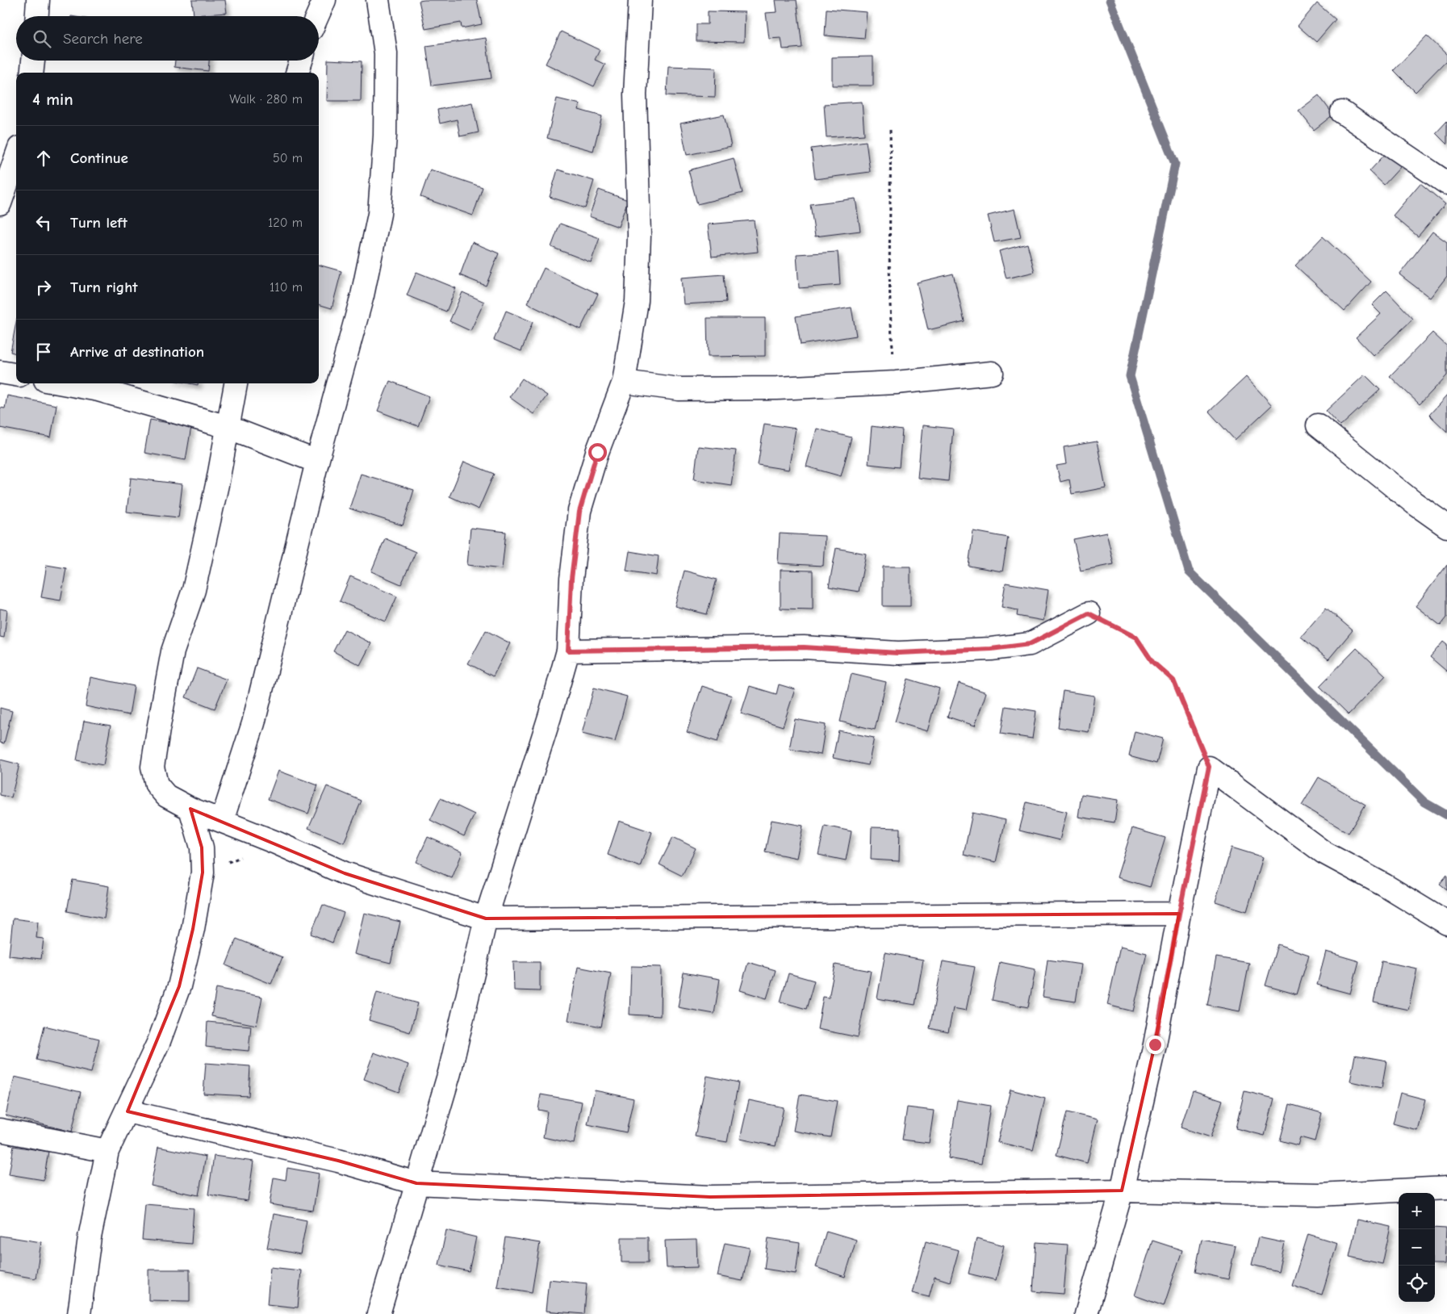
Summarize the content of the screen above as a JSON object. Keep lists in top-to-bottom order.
{
  "page": {
    "search": "Search here",
    "heading": ["4 min", "Walk · 280 m"],
    "list": [
      ["Continue", "50 m"],
      ["Turn left", "120 m"],
      ["Turn right", "110 m"],
      "Arrive at destination"
    ],
    "map_buttons": ["+", "−"]
  }
}
